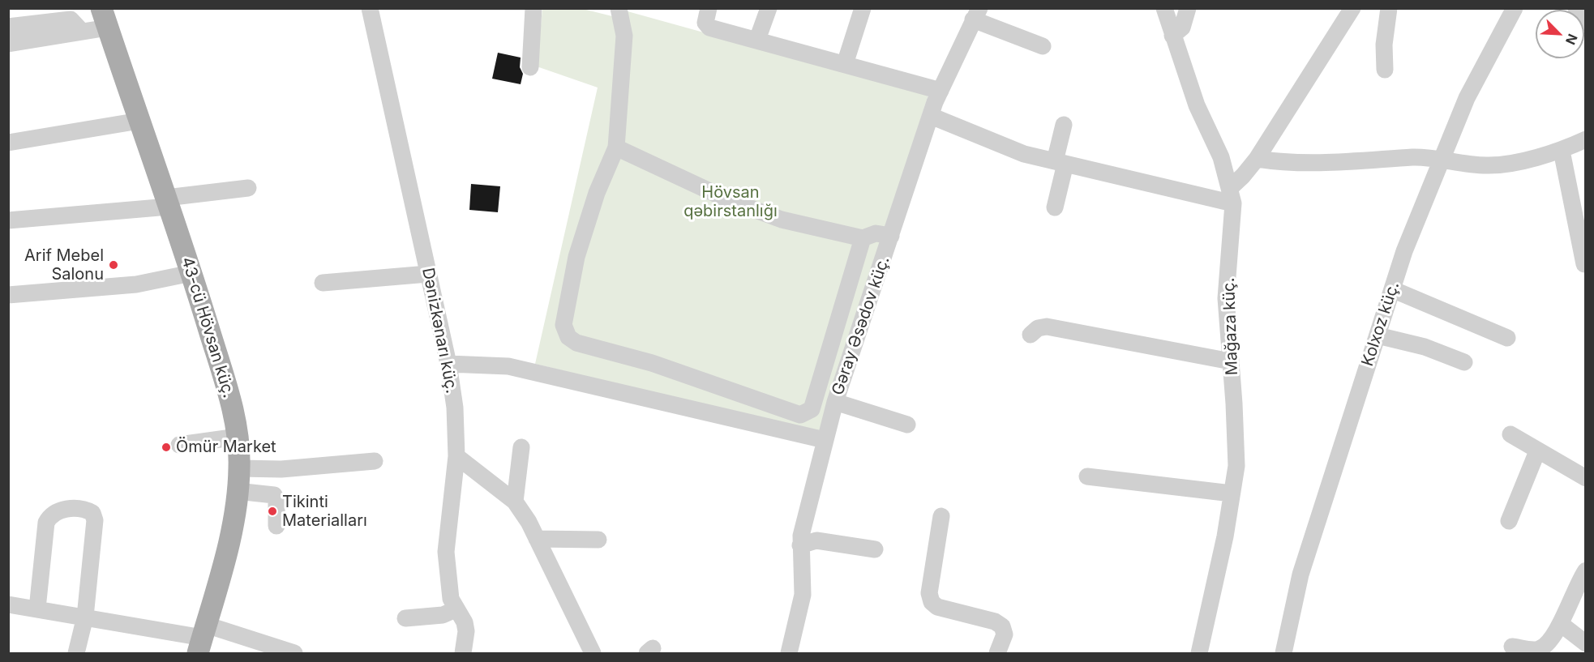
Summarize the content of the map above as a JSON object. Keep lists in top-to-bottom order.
{
  "streets": {
    "main road": ["43-cü Hövsan küç."],
    "street": [
      "Kolxoz küç.",
      "Gəray Əsədov küç.",
      "Mağaza küç.",
      "Dənizkənarı küç."
    ]
  },
  "parks": ["Hövsan qəbirstanlığı"],
  "places": ["Arif Mebel Salonu", "Ömür Market", "Tikinti Materialları"],
  "north": "bottom right"
}
